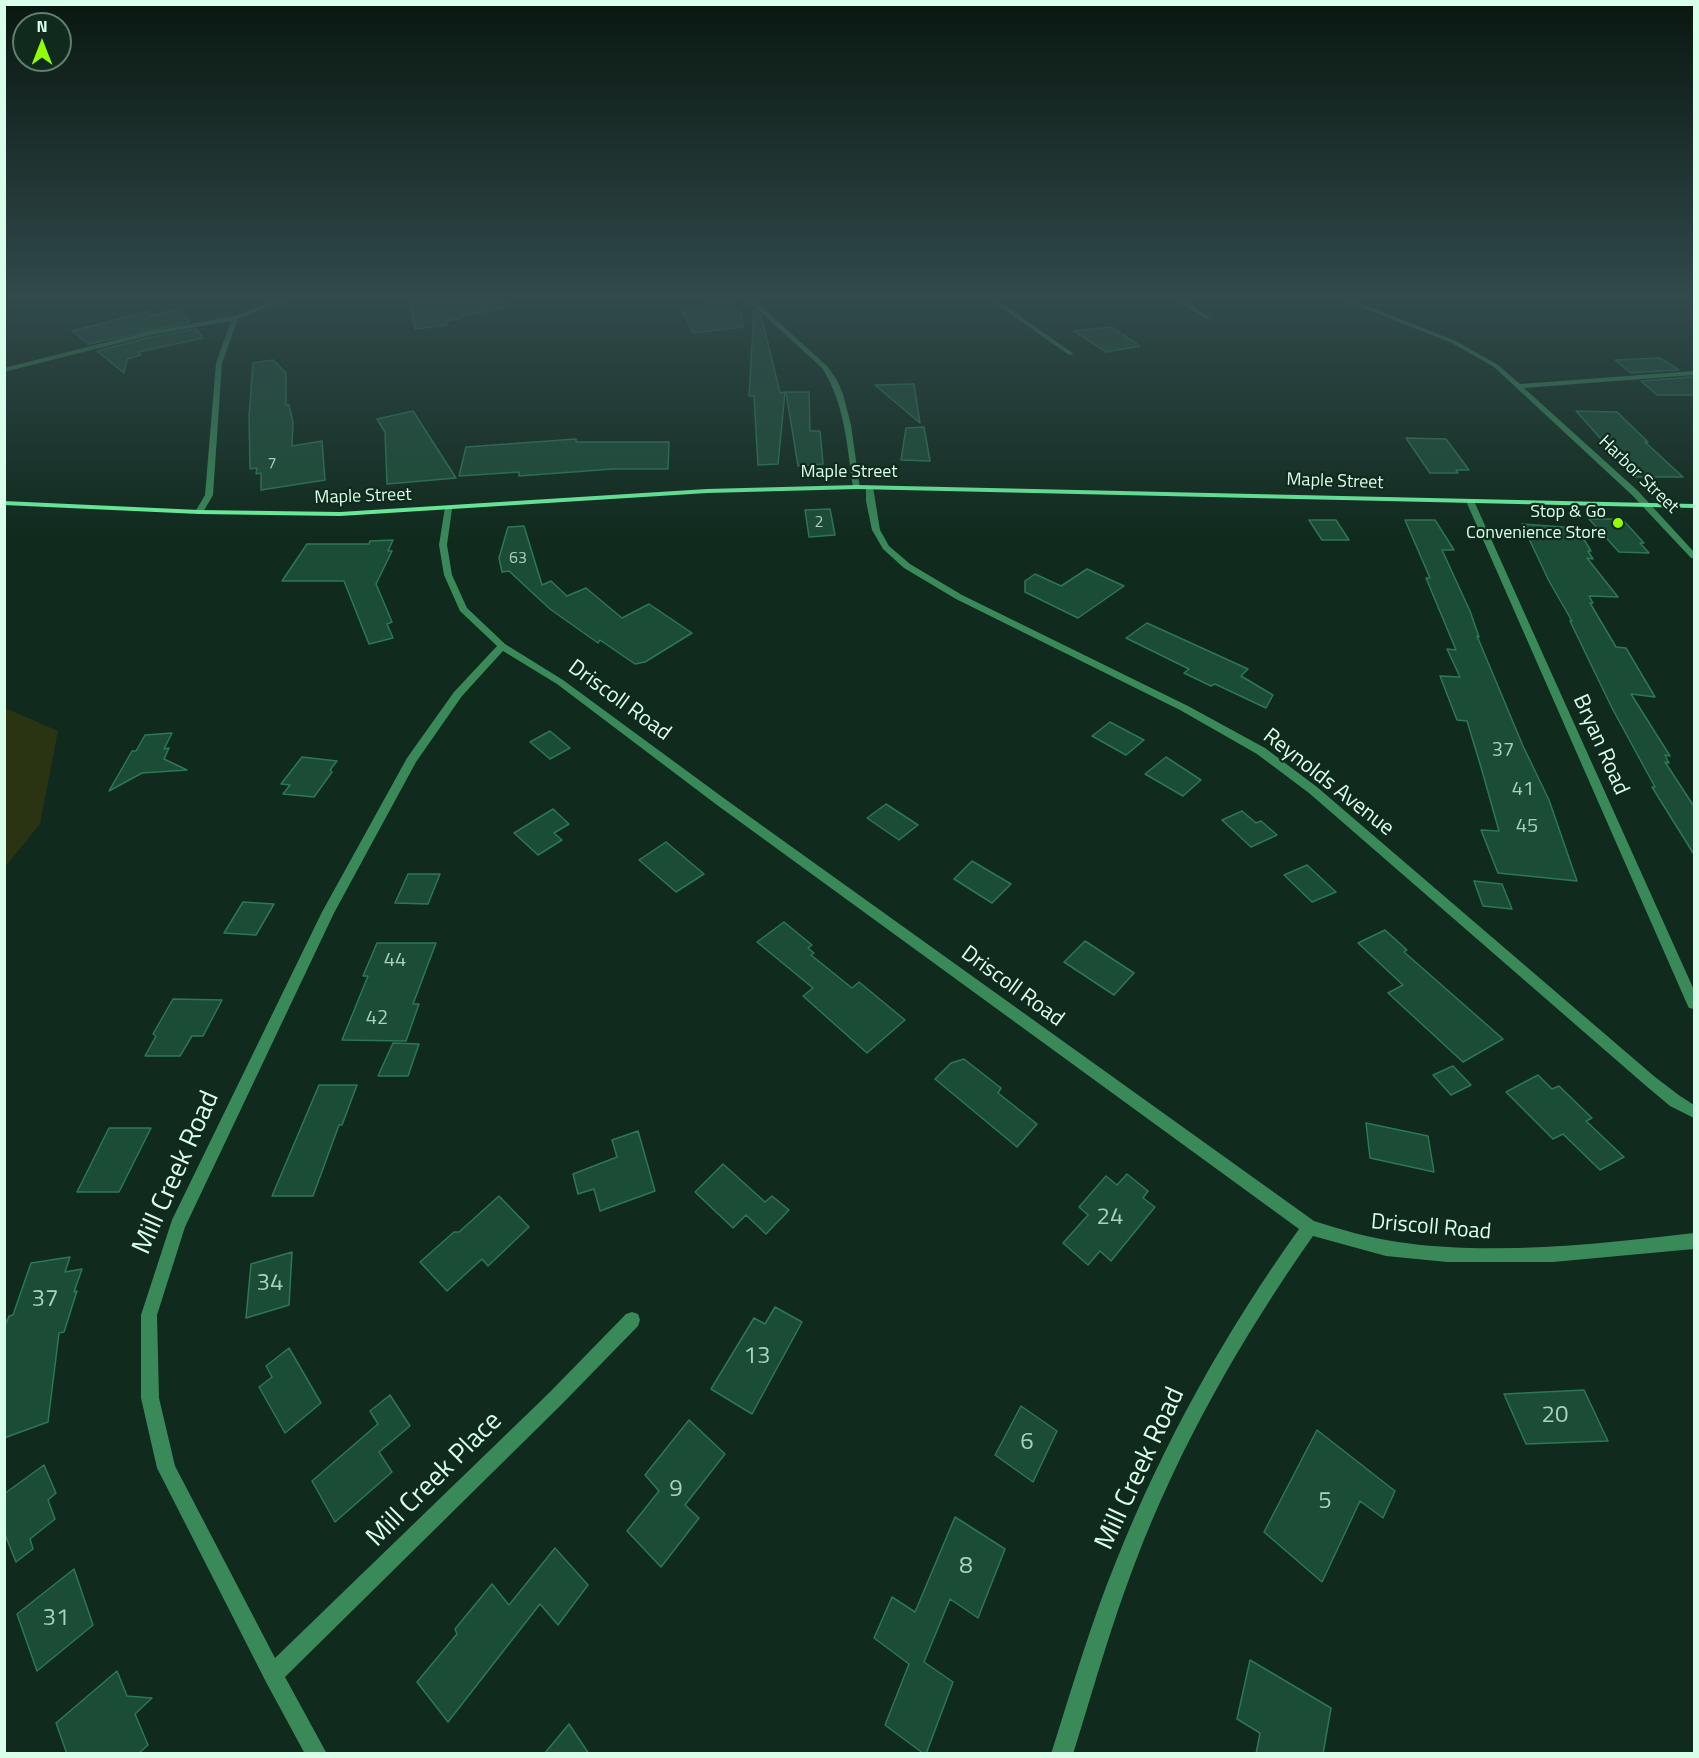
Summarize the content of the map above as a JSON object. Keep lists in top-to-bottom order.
{
  "streets": {
    "street": [
      "Maple Street",
      "Harbor Street",
      "Driscoll Road",
      "Bryan Road",
      "Reynolds Avenue",
      "Mill Creek Road",
      "Mill Creek Place"
    ]
  },
  "crossings": [
    ["Maple Street", "Harbor Street"],
    ["Maple Street", "Driscoll Road"],
    ["Maple Street", "Bryan Road"],
    ["Maple Street", "Reynolds Avenue"],
    ["Driscoll Road", "Mill Creek Road"],
    ["Mill Creek Road", "Mill Creek Place"]
  ],
  "places": ["Stop & Go Convenience Store"],
  "house_numbers": [
    "7",
    "2",
    "63",
    "37",
    "41",
    "45",
    "44",
    "42",
    "24",
    "34",
    "37",
    "13",
    "20",
    "6",
    "9",
    "5",
    "8",
    "31"
  ],
  "north": "top"
}
